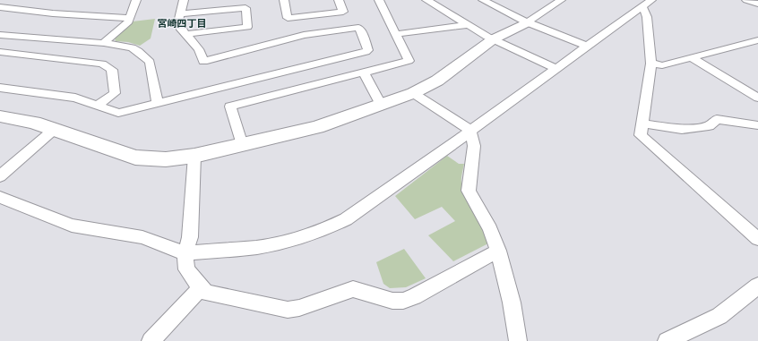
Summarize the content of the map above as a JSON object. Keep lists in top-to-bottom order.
{
  "districts": ["宮崎四丁目"]
}
